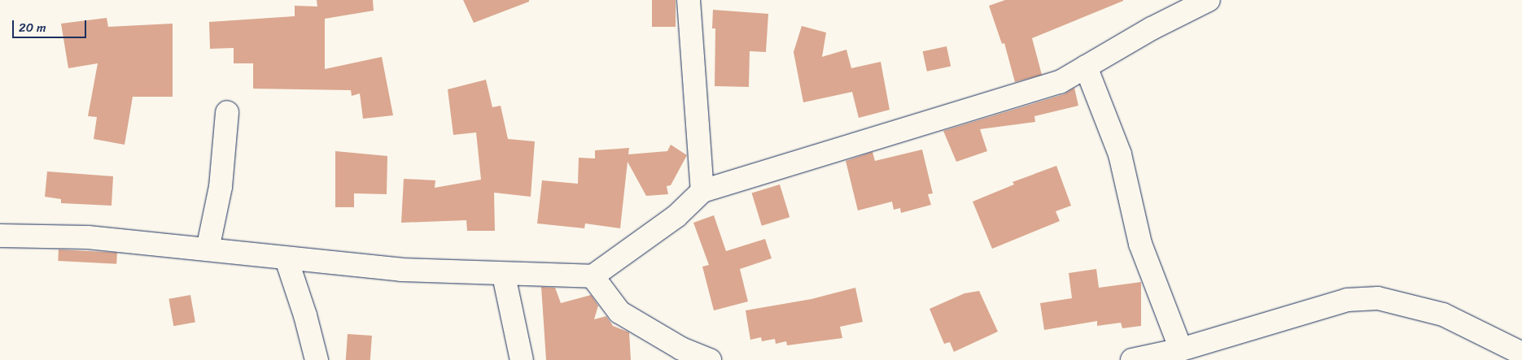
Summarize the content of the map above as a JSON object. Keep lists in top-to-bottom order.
{
  "scale_bar": "20 m"
}
